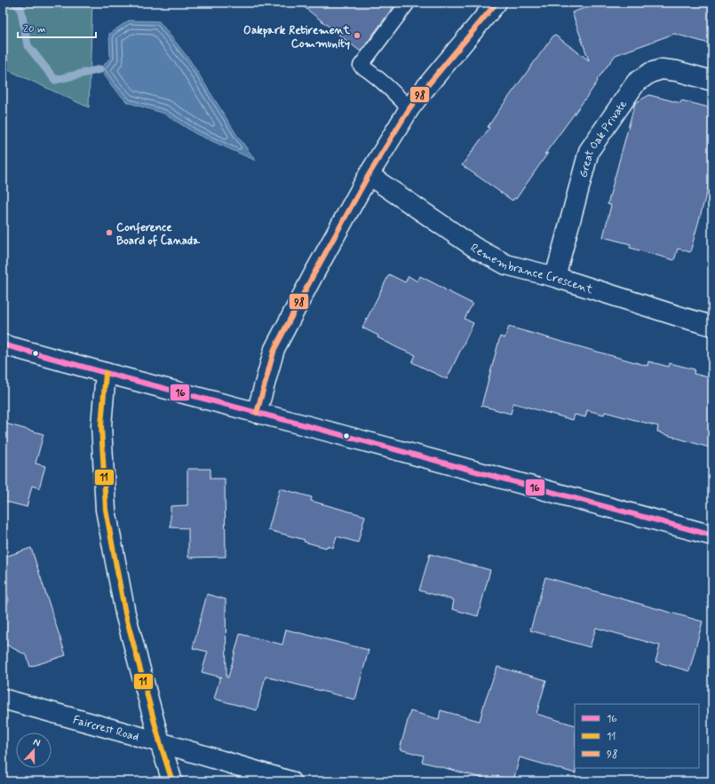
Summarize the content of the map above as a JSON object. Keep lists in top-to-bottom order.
{
  "streets": {
    "street": ["Great Oak Private", "Remembrance Crescent", "Faircrest Road"]
  },
  "crossings": [
    ["Great Oak Private", "Remembrance Crescent"]
  ],
  "places": ["Oakpark Retirement Community", "Conference Board of Canada"],
  "lines": ["transit line 98", "transit line 16", "transit line 11"],
  "legend": ["16", "11", "98"],
  "scale_bar": "20 m",
  "north": "top"
}
